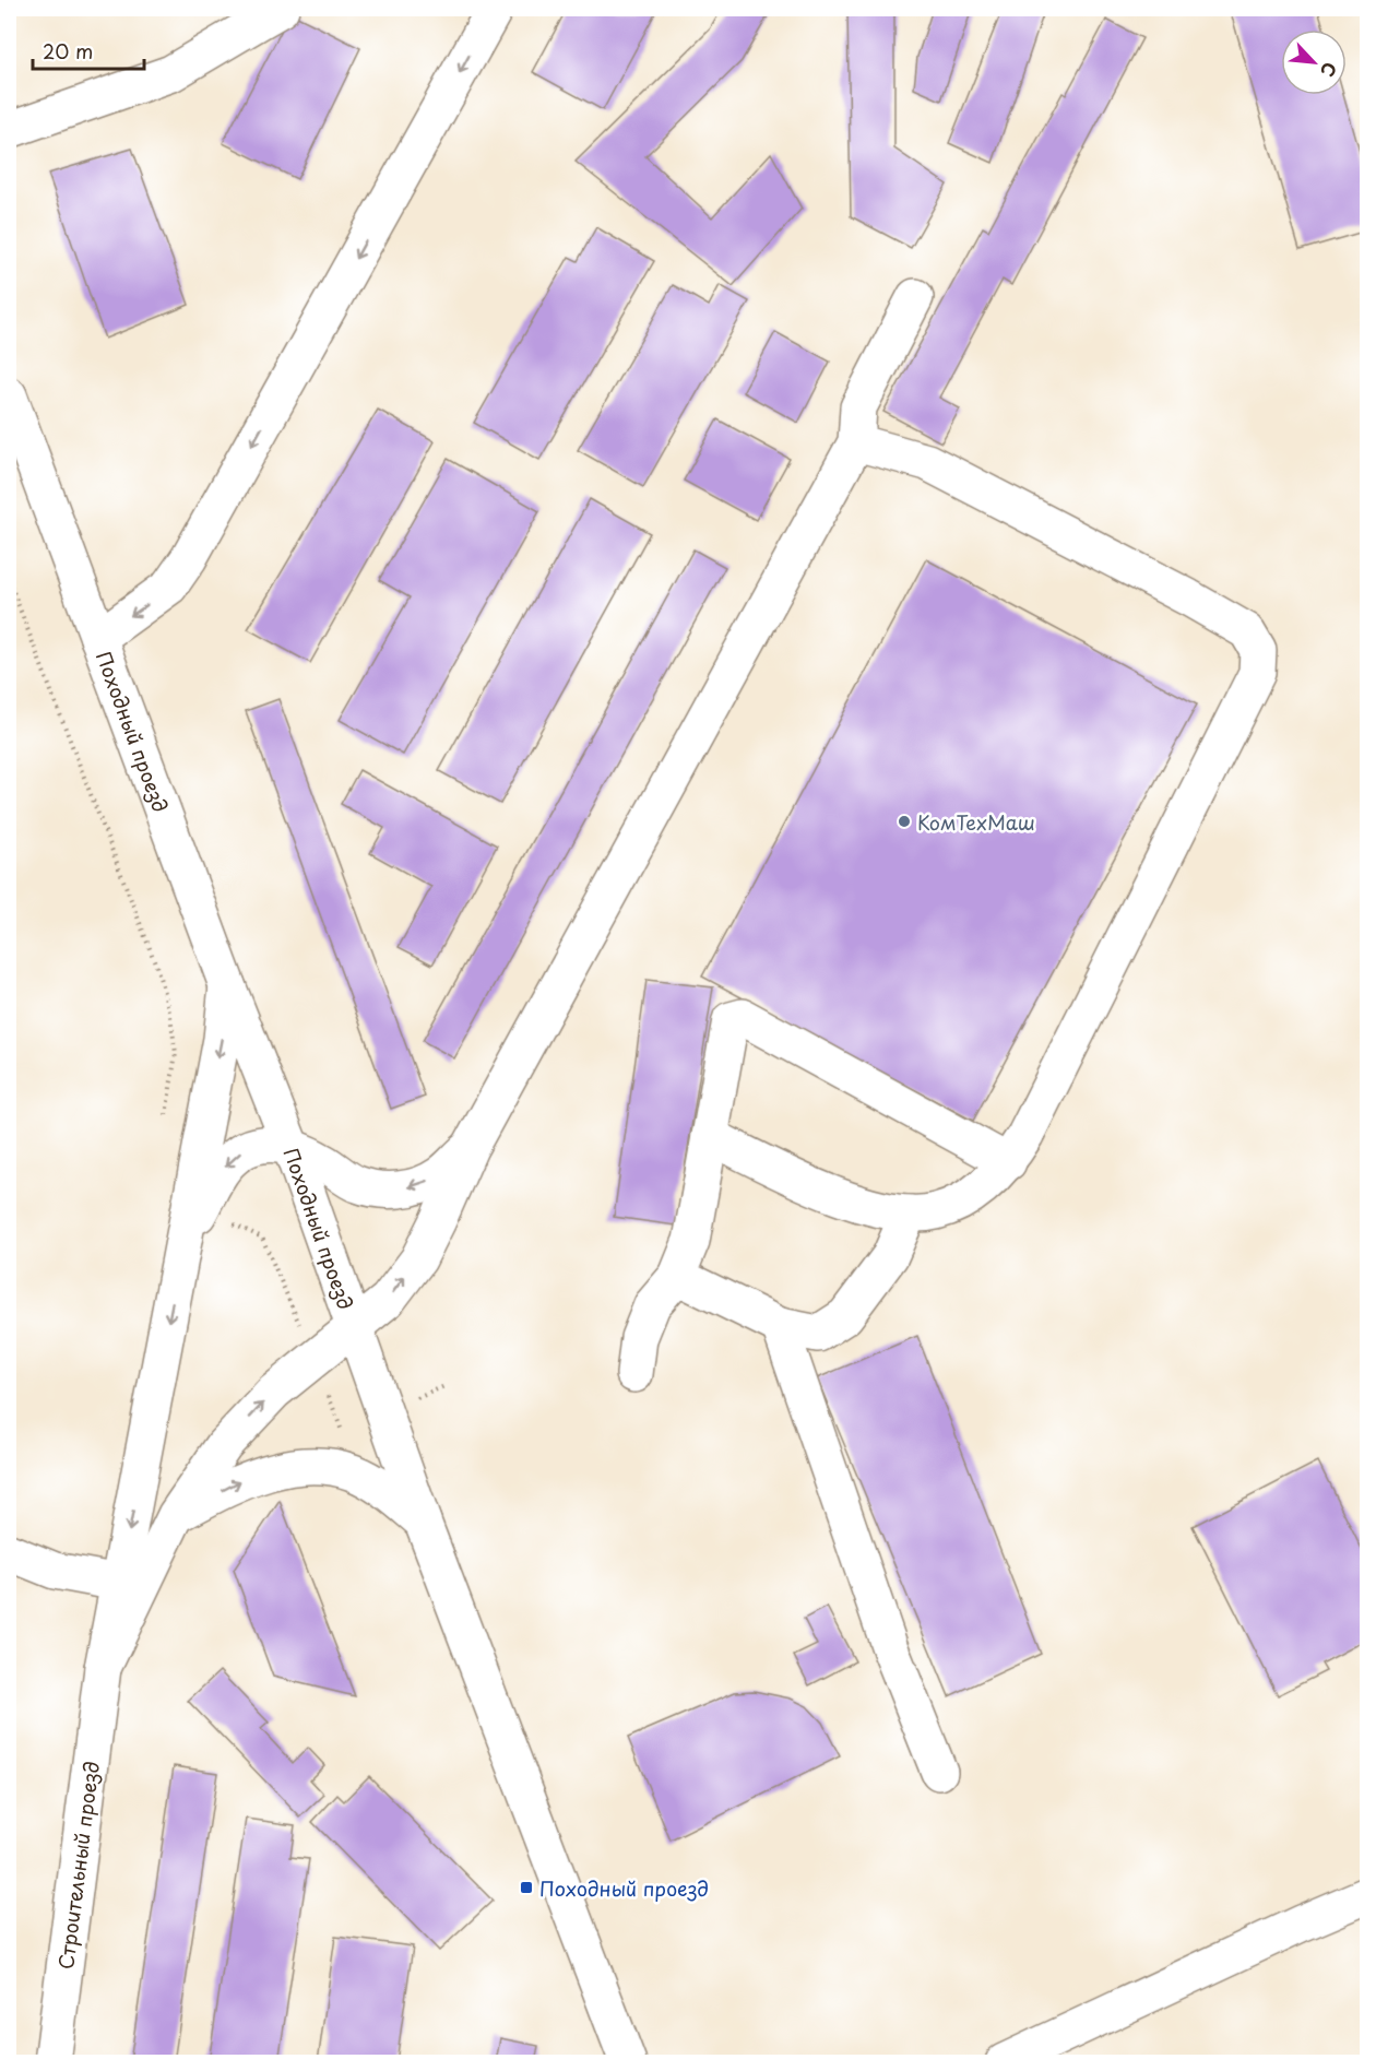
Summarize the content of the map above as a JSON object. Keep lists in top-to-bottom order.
{
  "streets": {
    "street": ["Походный проезд", "Строительный проезд"]
  },
  "places": {
    "other": ["КомТехМаш"],
    "transit": ["Походный проезд"]
  },
  "scale_bar": "20 m",
  "north": "bottom right"
}
